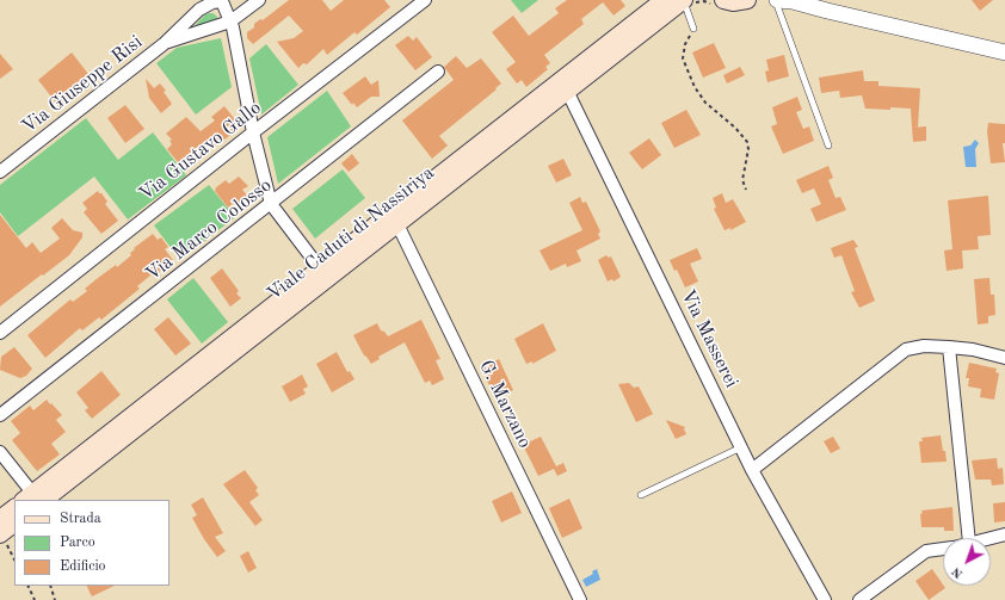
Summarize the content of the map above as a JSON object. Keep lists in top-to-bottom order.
{
  "streets": {
    "main road": ["Viale Caduti di Nassiriya"],
    "street": [
      "Via Giuseppe Risi",
      "Via Gustavo Gallo",
      "Via Marco Colosso",
      "Via Masserei",
      "G. Marzano"
    ]
  },
  "crossings": [
    ["Viale Caduti di Nassiriya", "Via Masserei"],
    ["Viale Caduti di Nassiriya", "G. Marzano"]
  ],
  "legend": ["Strada", "Parco", "Edificio"],
  "north": "bottom left"
}
